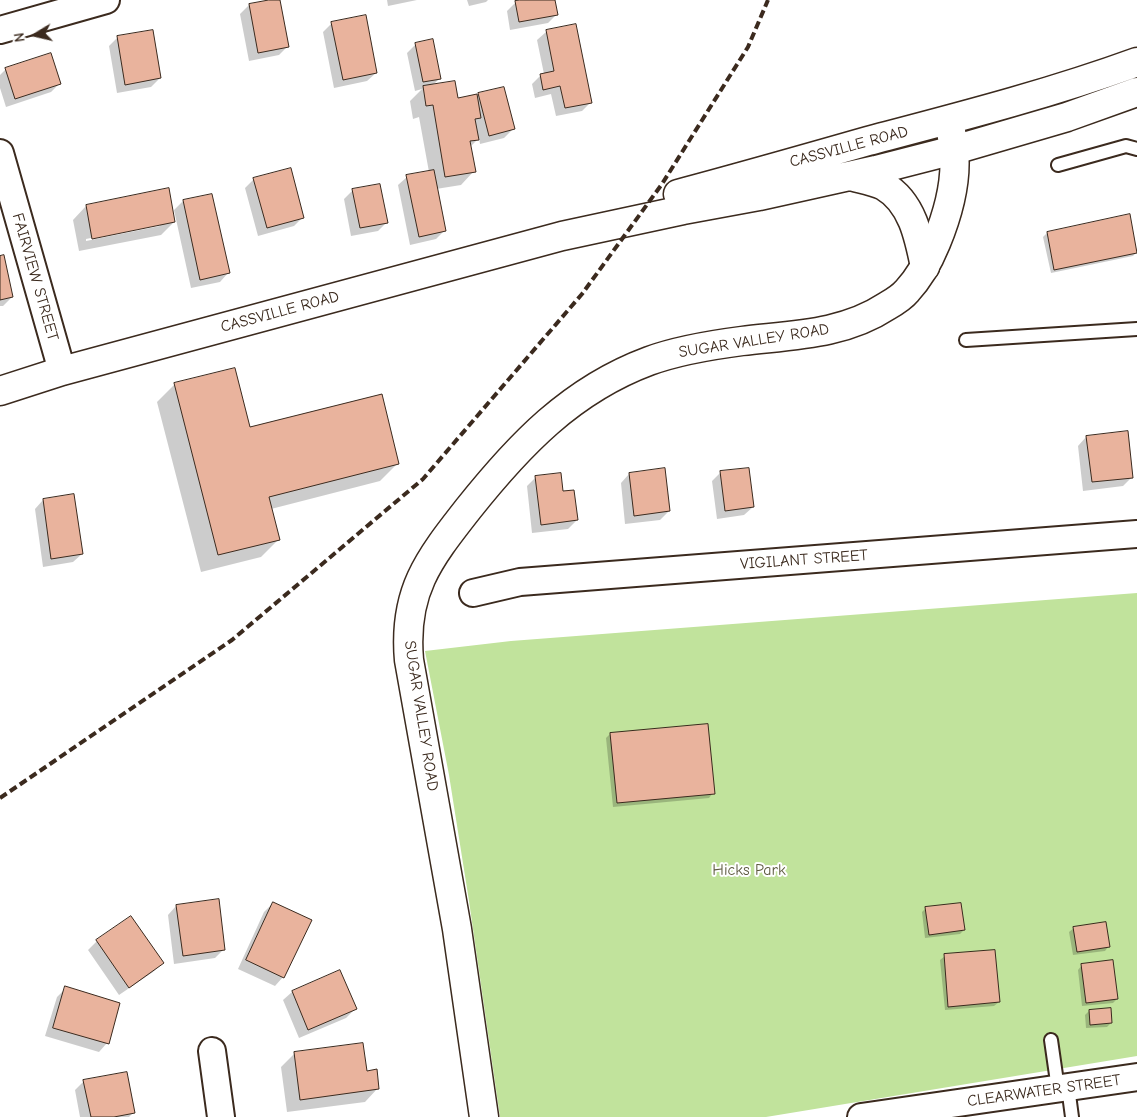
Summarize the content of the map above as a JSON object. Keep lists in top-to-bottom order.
{
  "streets": {
    "main road": ["CASSVILLE ROAD", "SUGAR VALLEY ROAD"],
    "street": ["FAIRVIEW STREET", "VIGILANT STREET", "CLEARWATER STREET"]
  },
  "crossings": [
    ["CASSVILLE ROAD", "FAIRVIEW STREET"],
    ["CASSVILLE ROAD", "SUGAR VALLEY ROAD"]
  ],
  "parks": ["Hicks Park"],
  "north": "left"
}
